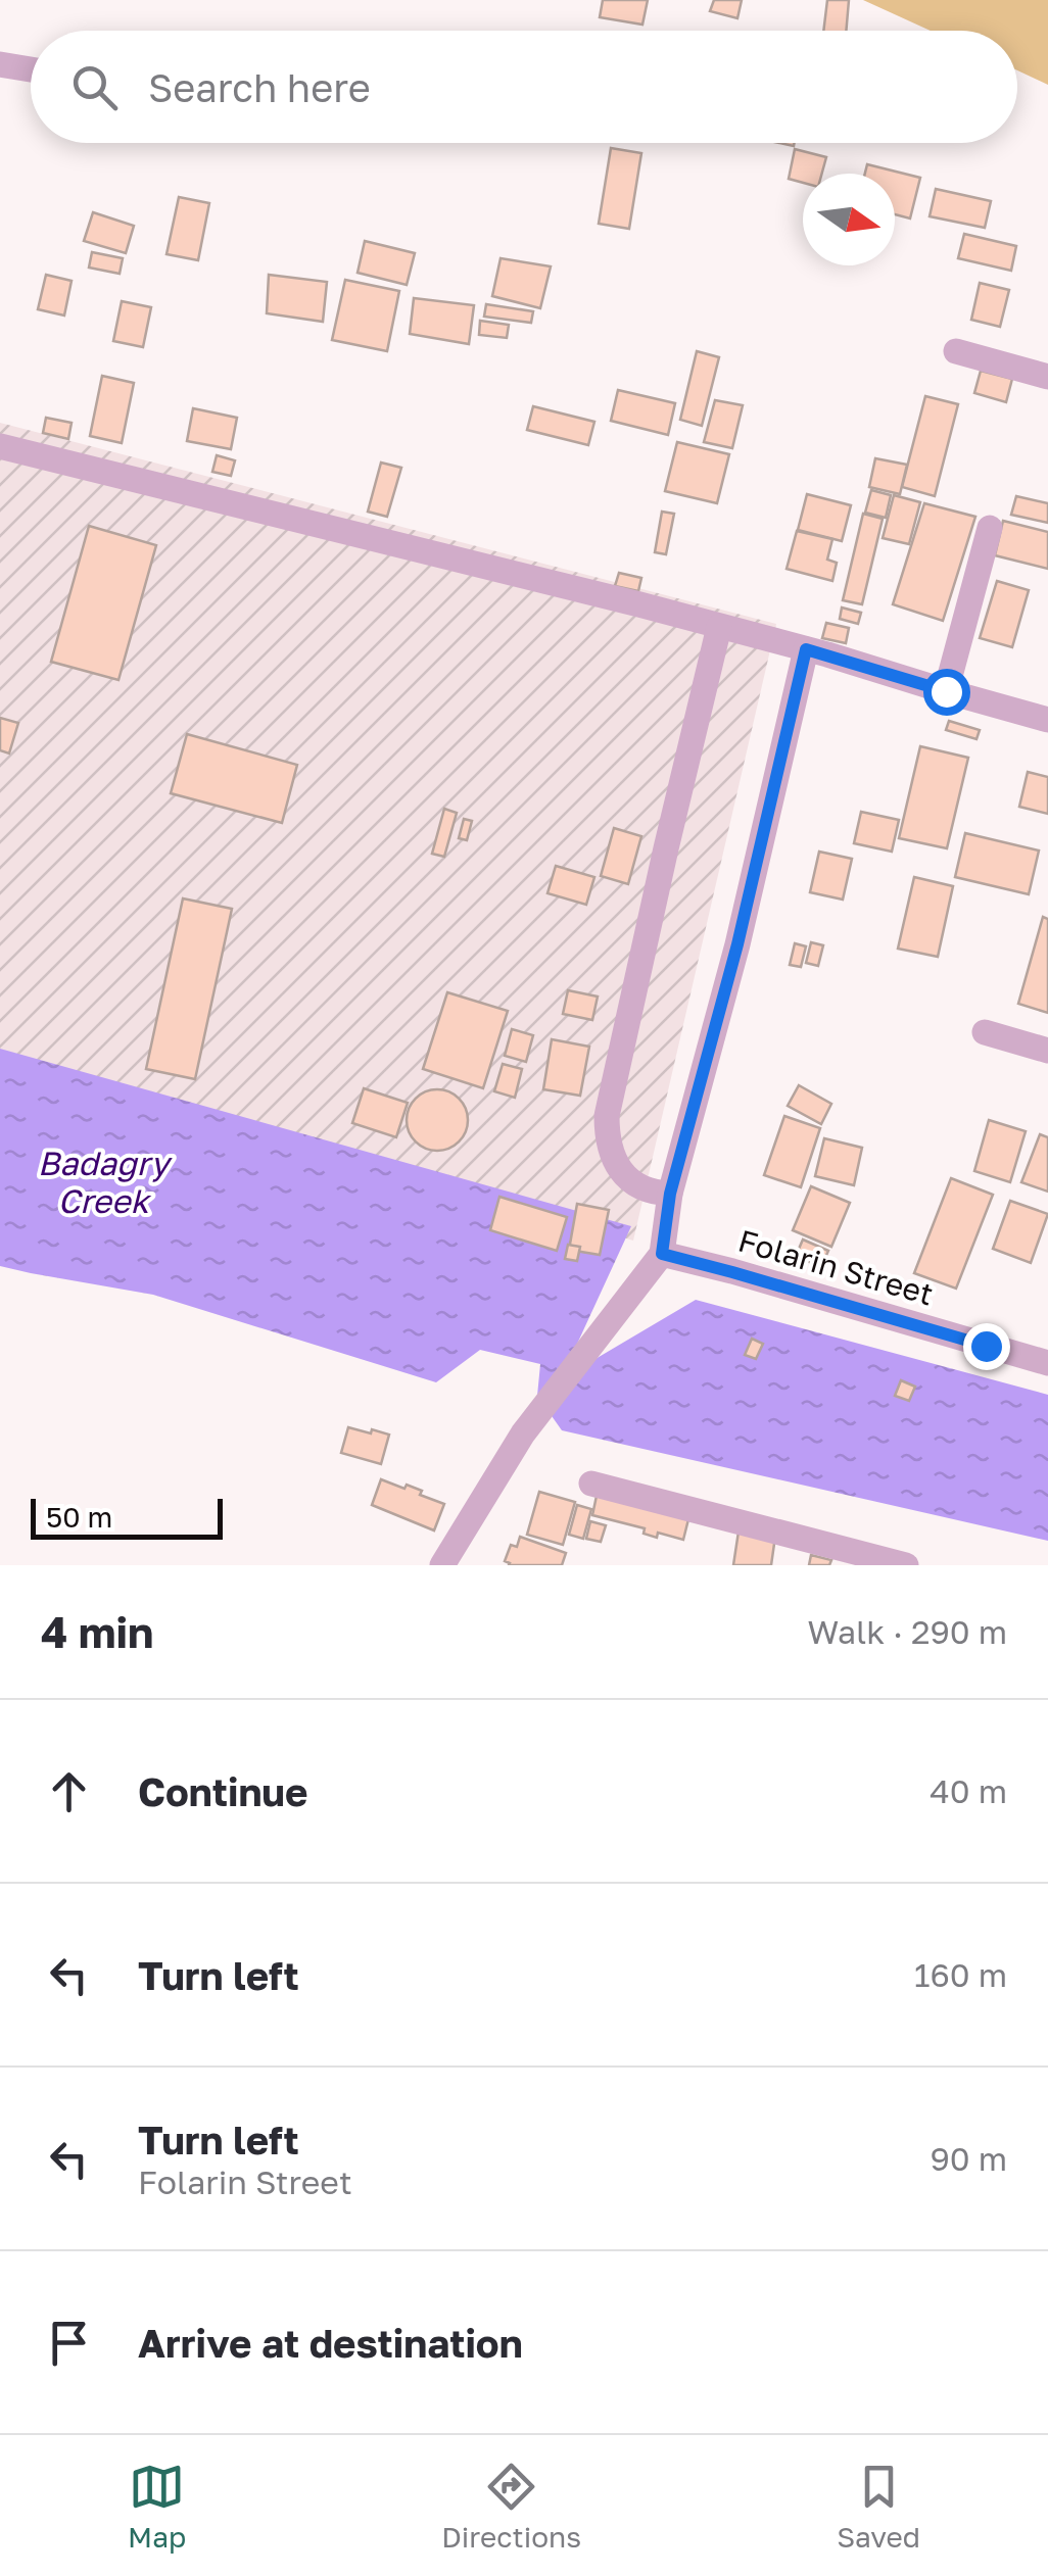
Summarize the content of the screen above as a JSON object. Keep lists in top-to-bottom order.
{
  "streets": {
    "street": ["Folarin Street"]
  },
  "water": ["Badagry Creek"],
  "scale_bar": "50 m",
  "north": "right",
  "page": {
    "search": "Search here",
    "scale": "50 m",
    "heading": ["4 min", "Walk · 290 m"],
    "list": [
      ["Continue", "40 m"],
      ["Turn left", "160 m"],
      ["Turn left", "Folarin Street", "90 m"],
      "Arrive at destination"
    ],
    "nav": ["Map", "Directions", "Saved"]
  }
}
